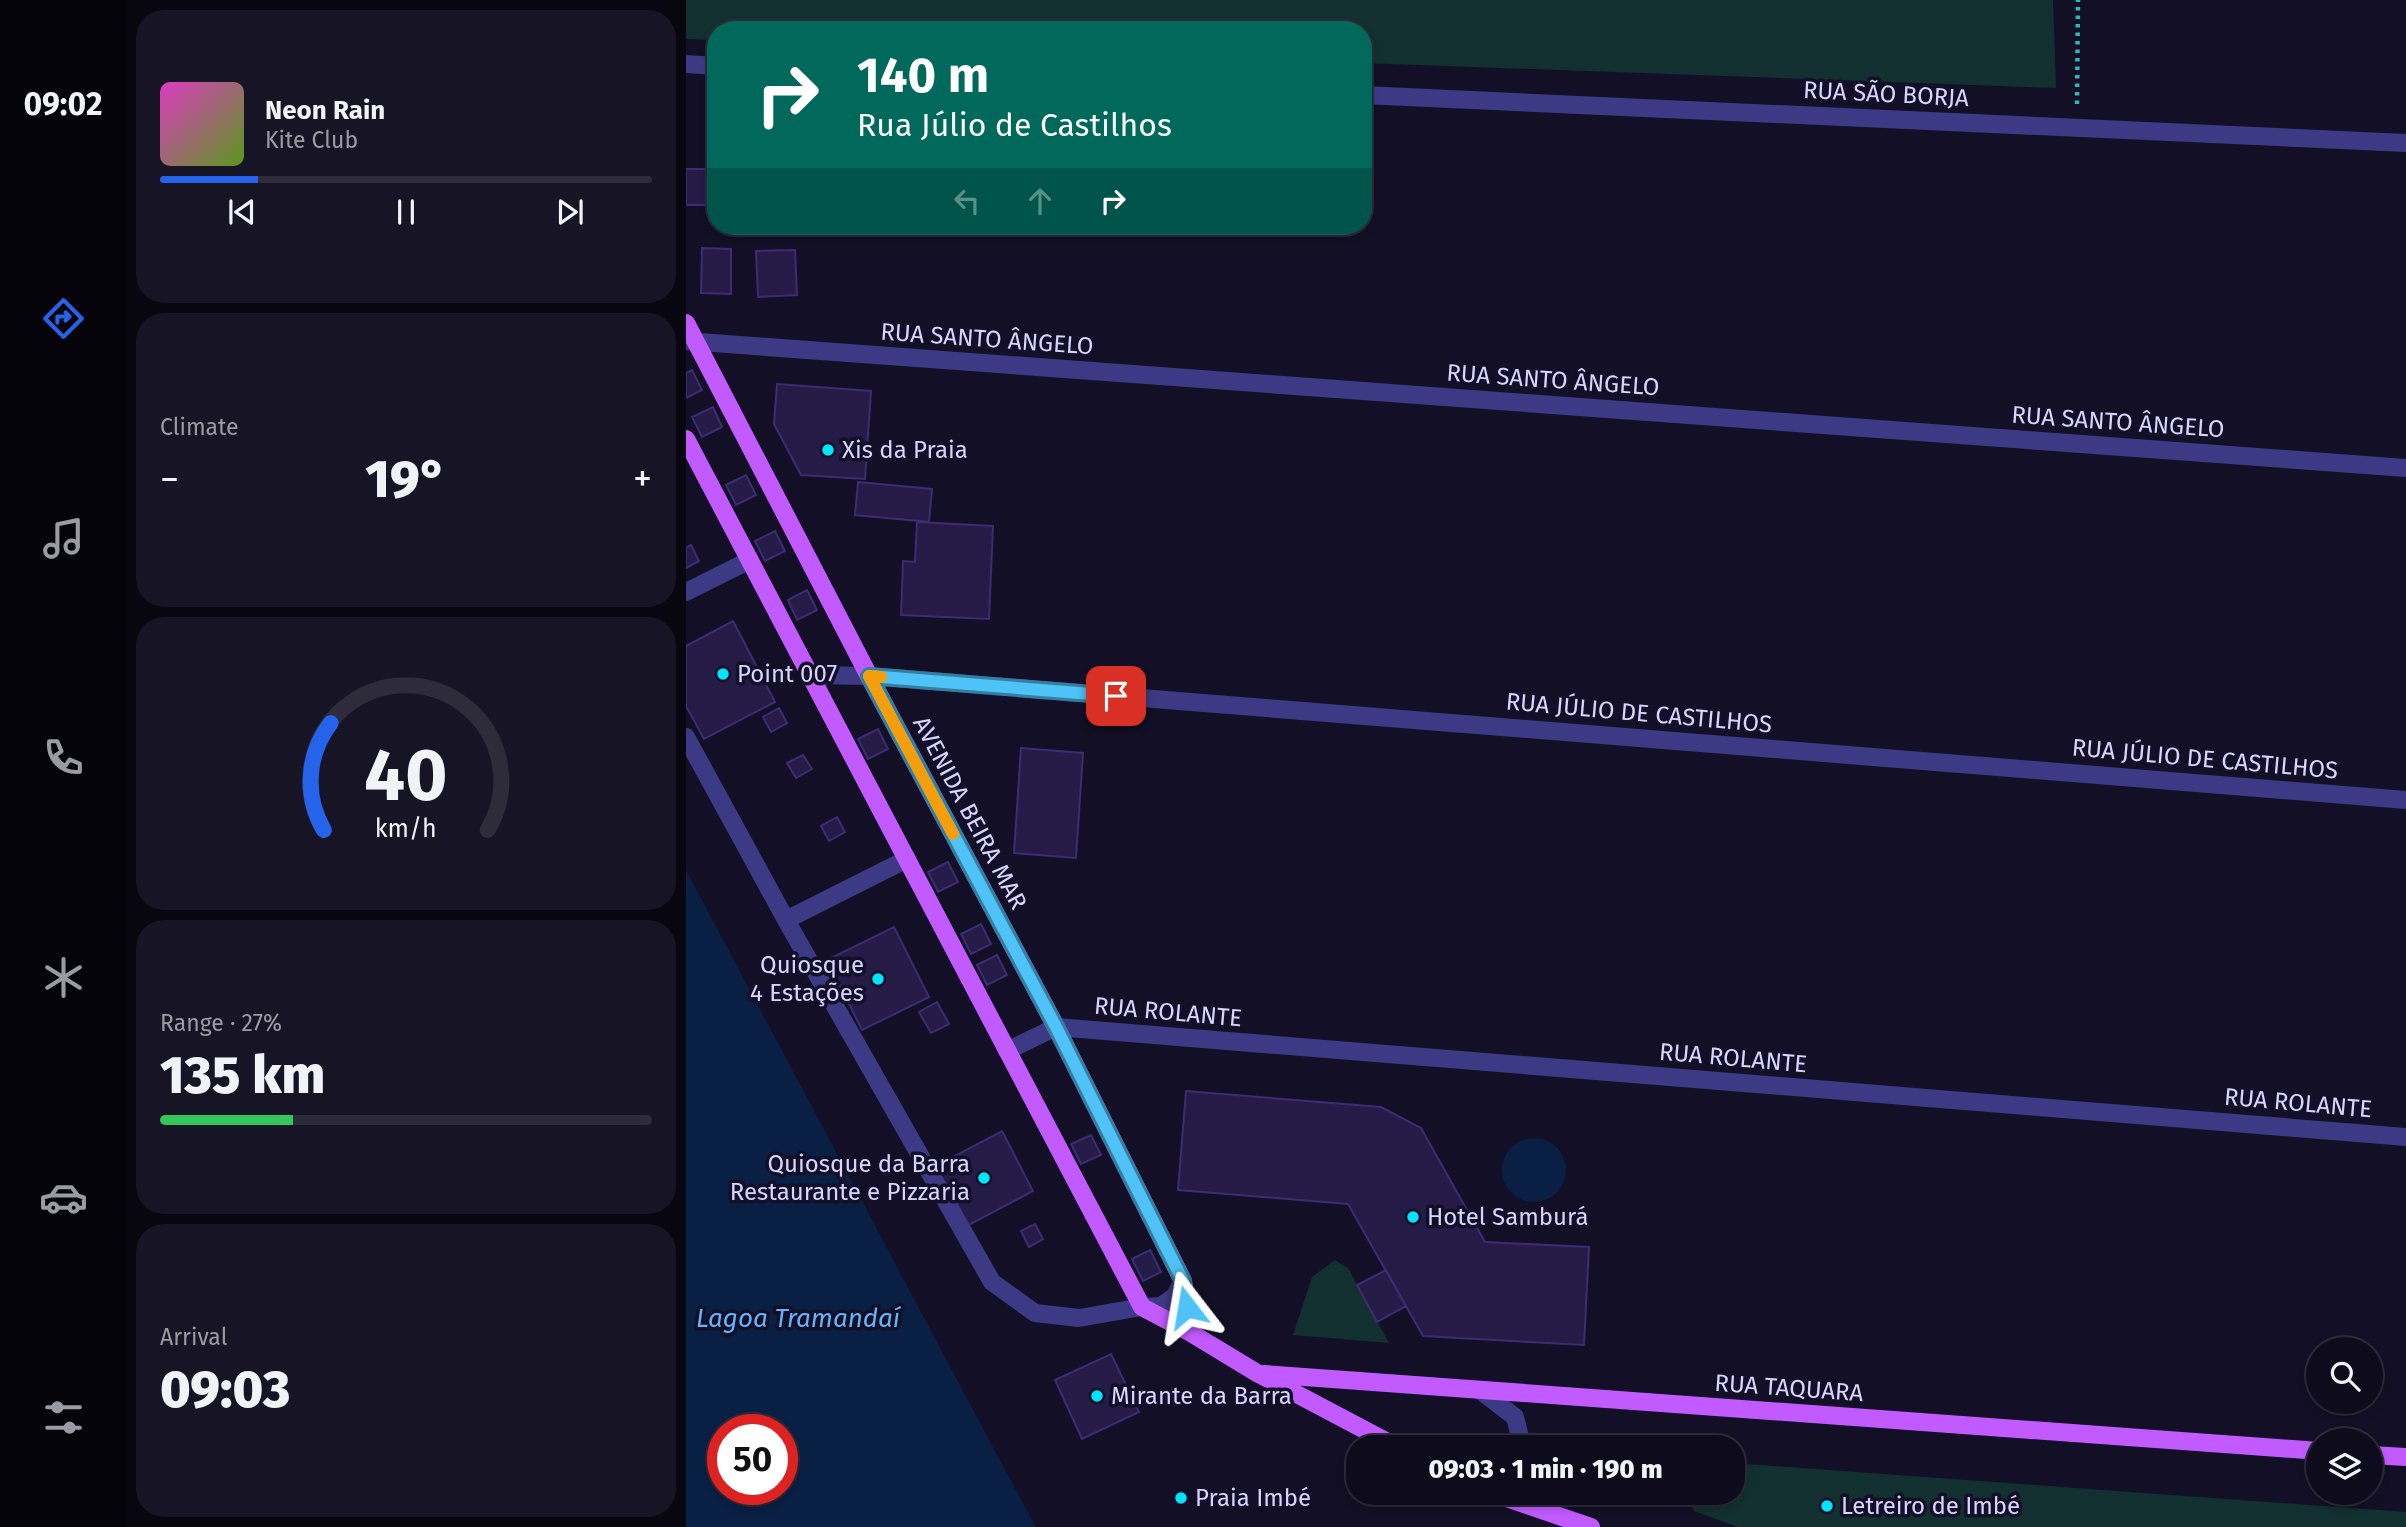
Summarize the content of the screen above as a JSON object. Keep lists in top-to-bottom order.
{
  "streets": {
    "main road": ["AVENIDA BEIRA MAR", "RUA TAQUARA"],
    "street": [
      "RUA SÃO BORJA",
      "RUA SANTO ÂNGELO",
      "RUA JÚLIO DE CASTILHOS",
      "RUA ROLANTE"
    ]
  },
  "crossings": [
    ["RUA SANTO ÂNGELO", "AVENIDA BEIRA MAR"],
    ["RUA JÚLIO DE CASTILHOS", "AVENIDA BEIRA MAR"],
    ["AVENIDA BEIRA MAR", "RUA ROLANTE"]
  ],
  "water": ["Lagoa Tramandaí"],
  "places": [
    "Xis da Praia",
    "Point 007",
    "Quiosque 4 Estações",
    "Quiosque da Barra Restaurante e Pizzaria",
    "Hotel Samburá",
    "Mirante da Barra",
    "Praia Imbé",
    "Letreiro de Imbé"
  ],
  "page": {
    "tabs": "09:02",
    "turn": ["140 m", "Rua Júlio de Castilhos"],
    "song": ["Neon Rain", "Kite Club"],
    "tile": [
      "Climate",
      ["Range · 27%", "135 km"],
      ["Arrival", "09:03"]
    ],
    "heat": ["−", "19°", "+"],
    "limit": "50",
    "trip": "09:03 · 1 min · 190 m",
    "gauge": ["40", "km/h"]
  }
}
